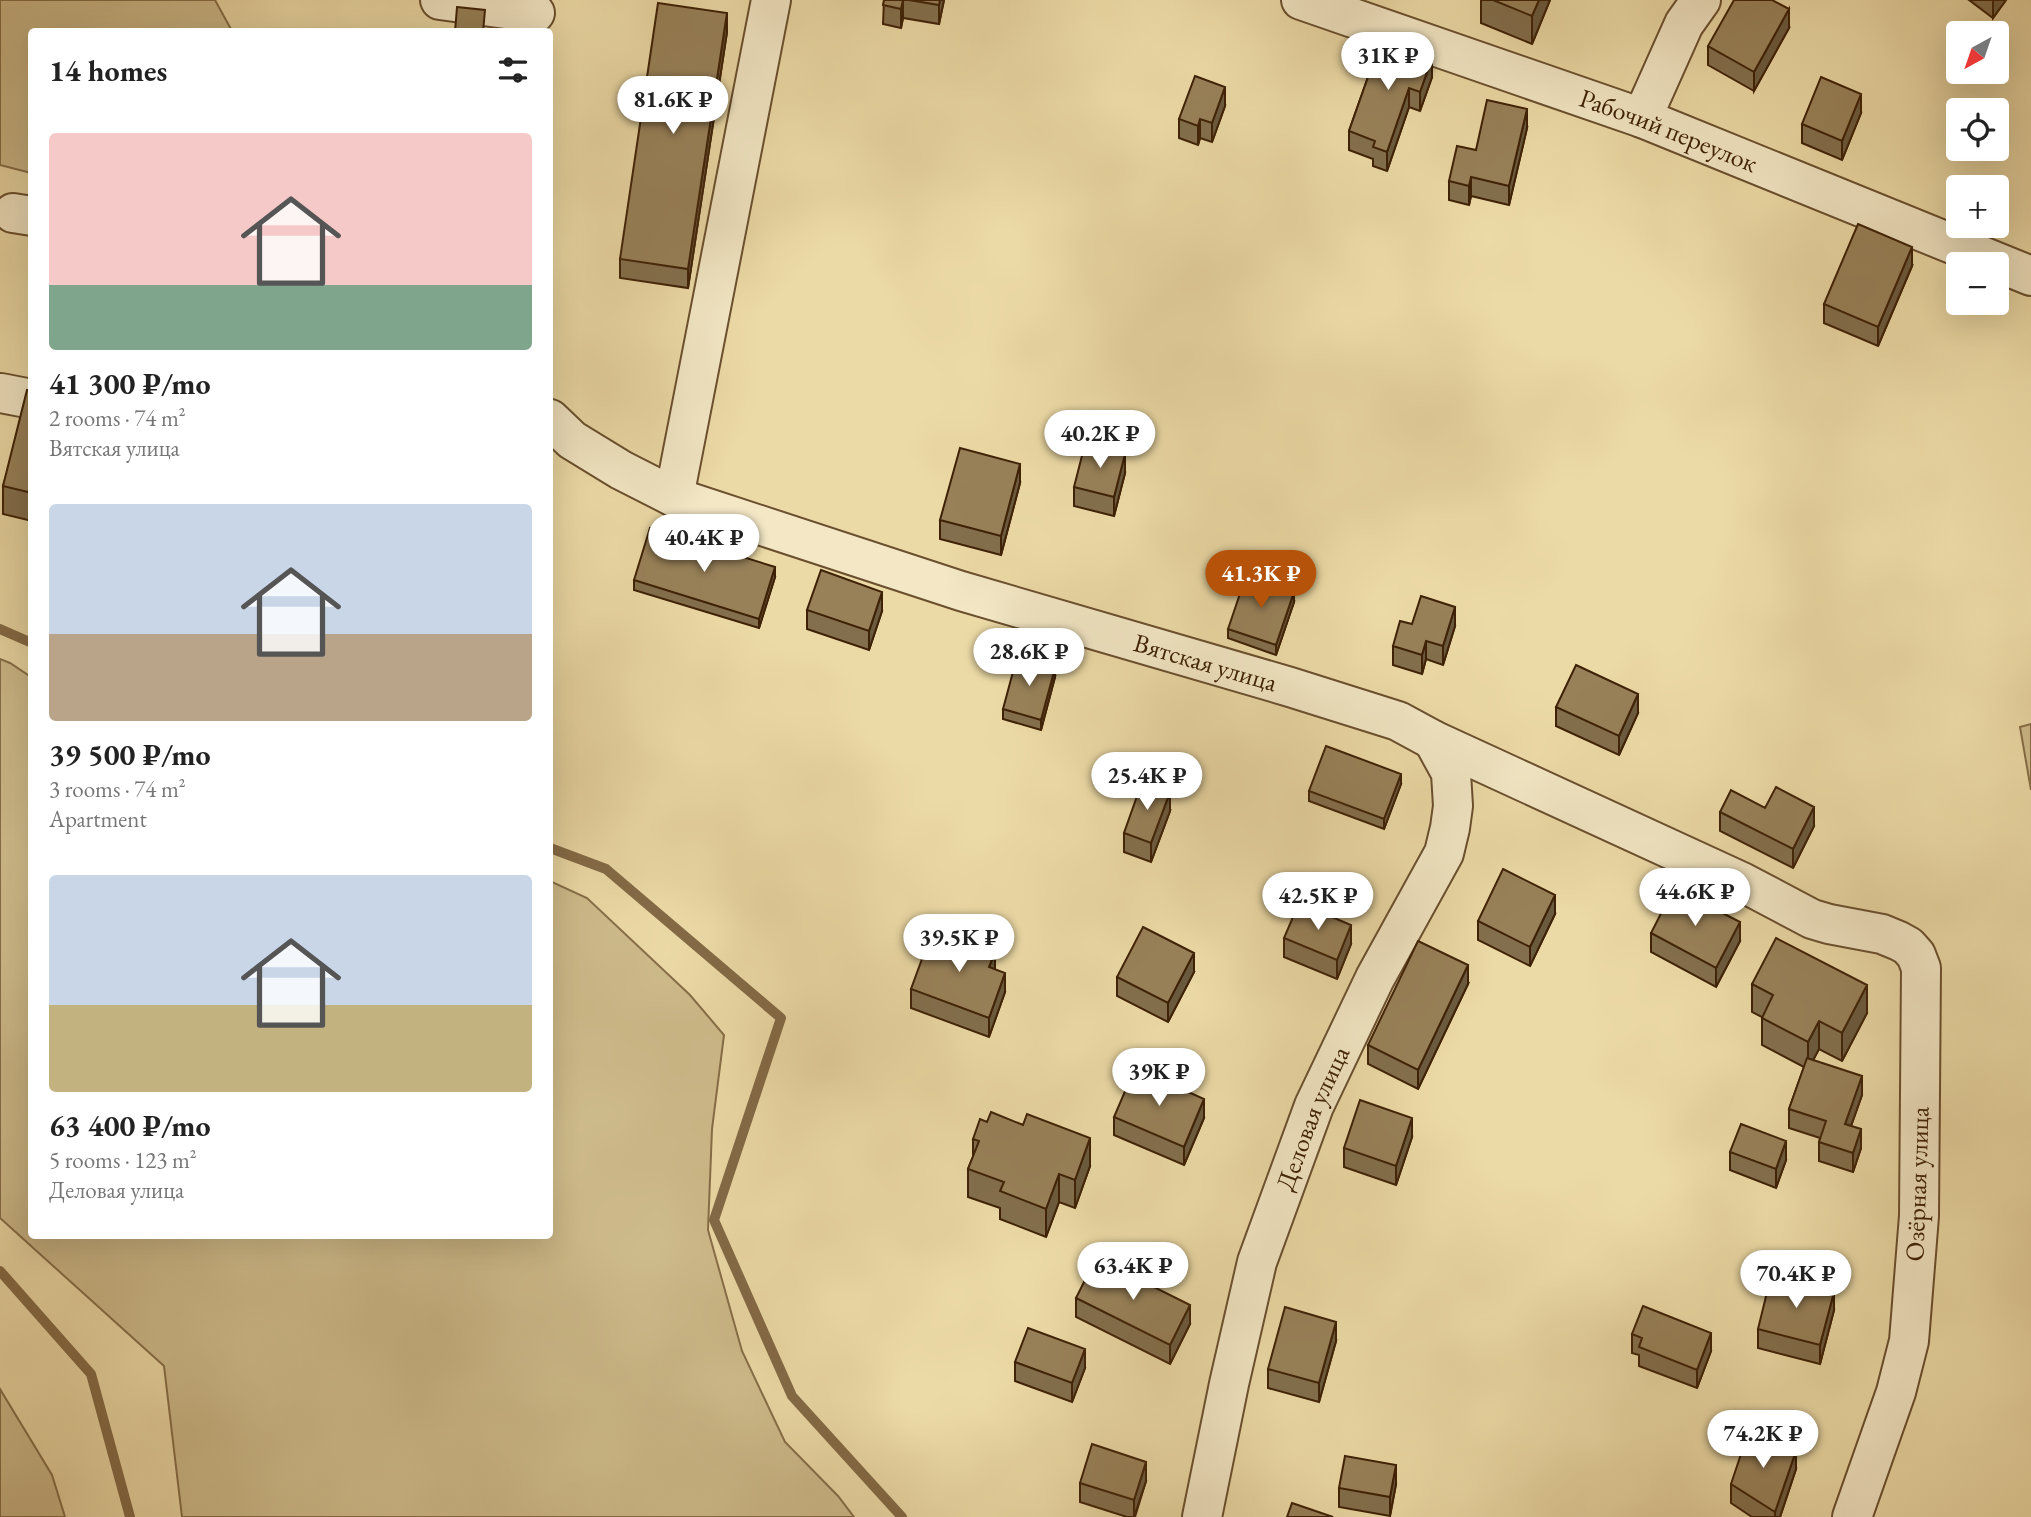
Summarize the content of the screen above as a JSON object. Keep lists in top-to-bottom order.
{
  "streets": {
    "street": [
      "Рабочий переулок",
      "Вятская улица",
      "Деловая улица",
      "Озёрная улица"
    ]
  },
  "crossings": [
    ["Вятская улица", "Деловая улица"],
    ["Вятская улица", "Озёрная улица"]
  ],
  "north": "bottom left",
  "page": {
    "map_buttons": ["+", "−"],
    "heading": "14 homes",
    "price": [
      "31K ₽",
      "81.6K ₽",
      "40.2K ₽",
      "40.4K ₽",
      "41.3K ₽",
      "28.6K ₽",
      "25.4K ₽",
      "44.6K ₽",
      "42.5K ₽",
      "39.5K ₽",
      "39K ₽",
      "63.4K ₽",
      "70.4K ₽",
      "74.2K ₽"
    ],
    "list": [
      {
        "name": "41 300 ₽/mo",
        "note": "2 rooms · 74 m² · Вятская улица"
      },
      {
        "name": "39 500 ₽/mo",
        "note": "3 rooms · 74 m² · Apartment"
      },
      {
        "name": "63 400 ₽/mo",
        "note": "5 rooms · 123 m² · Деловая улица"
      }
    ]
  }
}
